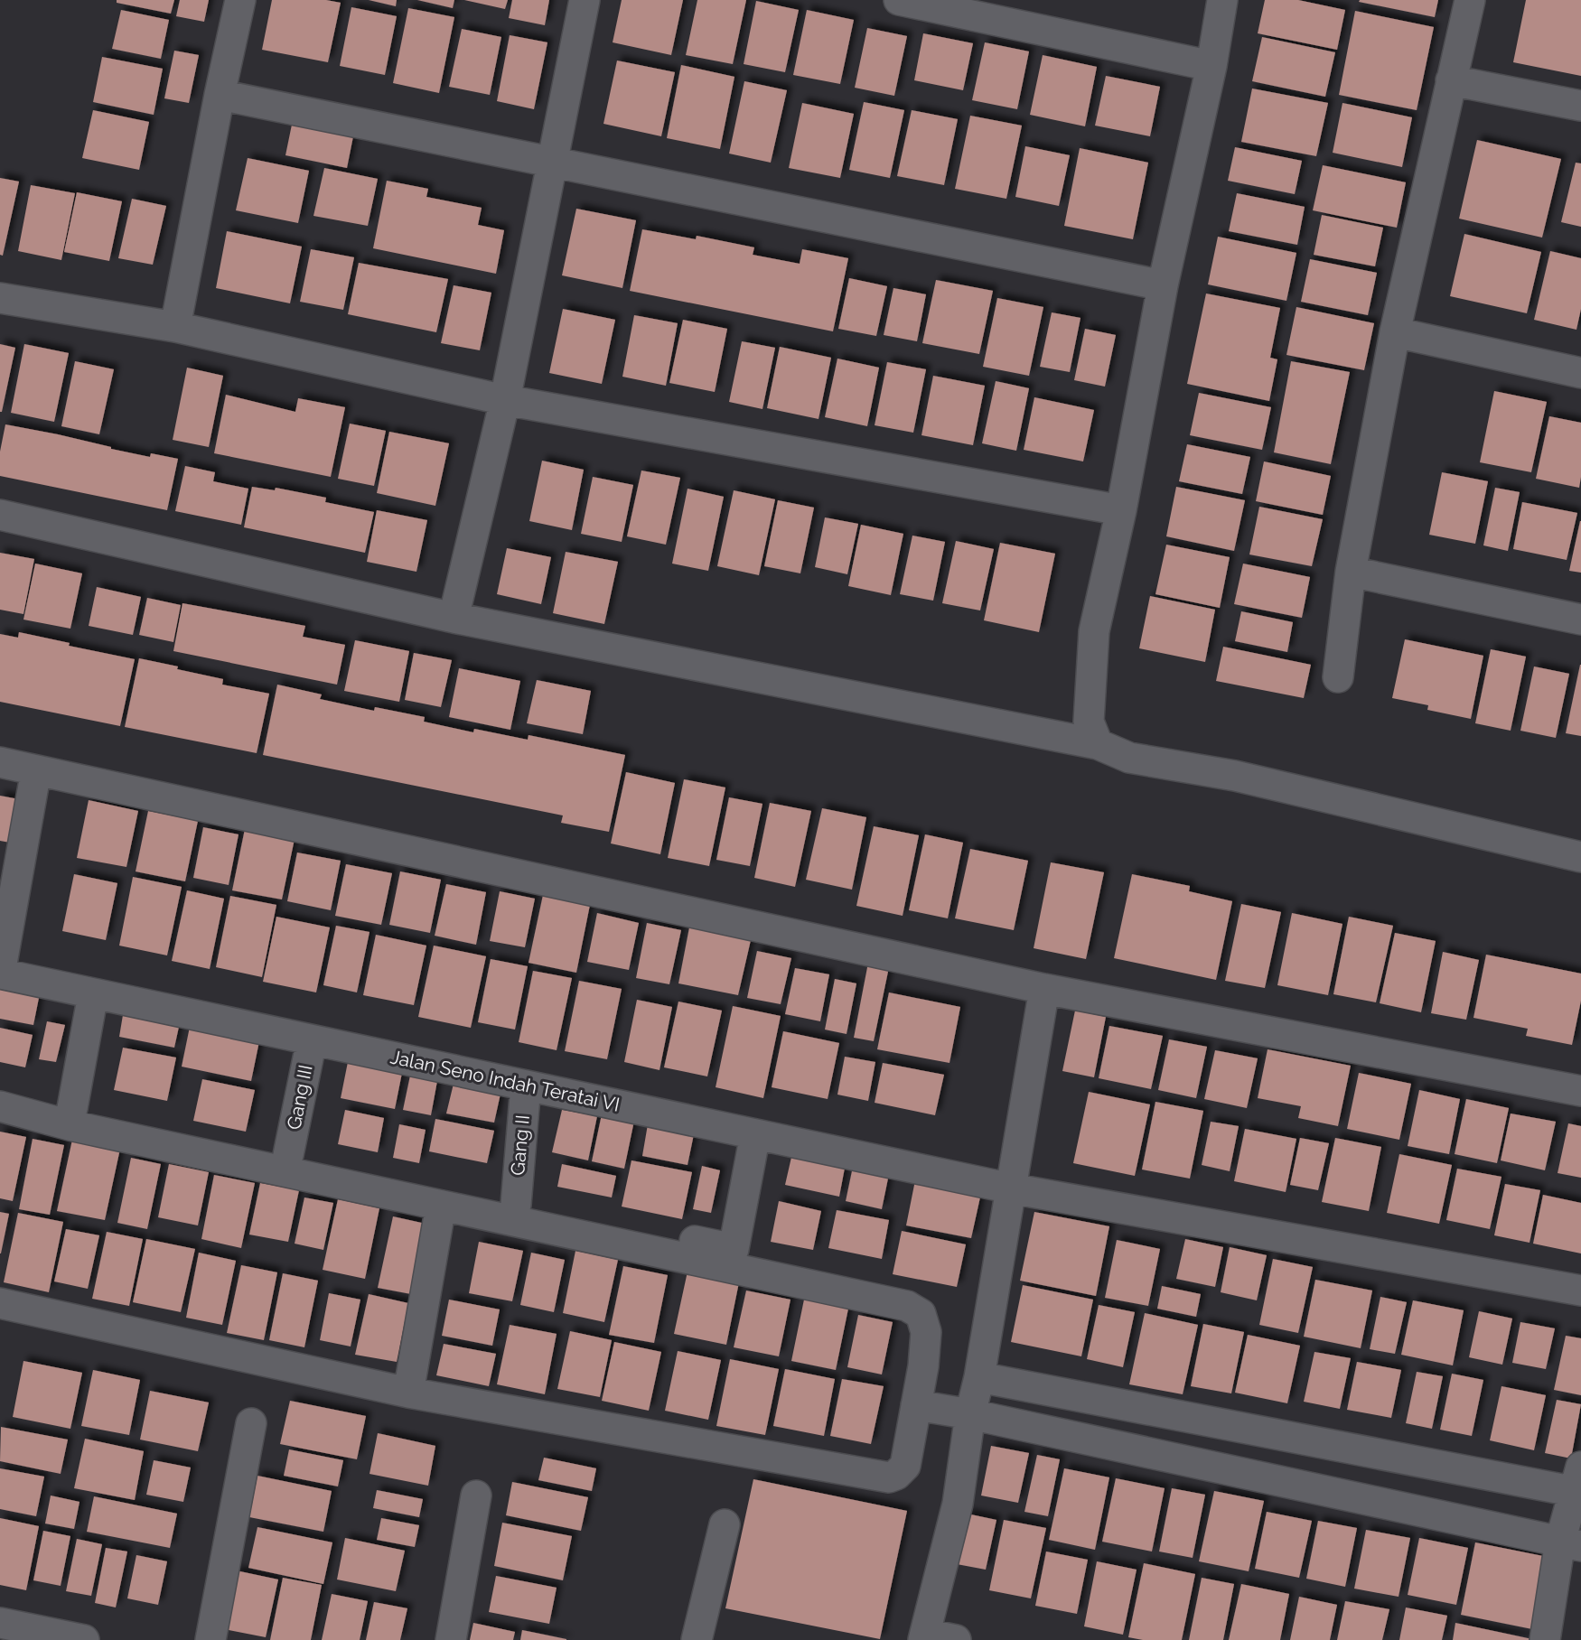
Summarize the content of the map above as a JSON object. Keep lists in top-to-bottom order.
{
  "streets": {
    "street": ["Jalan Seno Indah Teratai VI", "Gang III", "Gang II"]
  },
  "crossings": [
    ["Jalan Seno Indah Teratai VI", "Gang III"],
    ["Jalan Seno Indah Teratai VI", "Gang II"]
  ]
}
